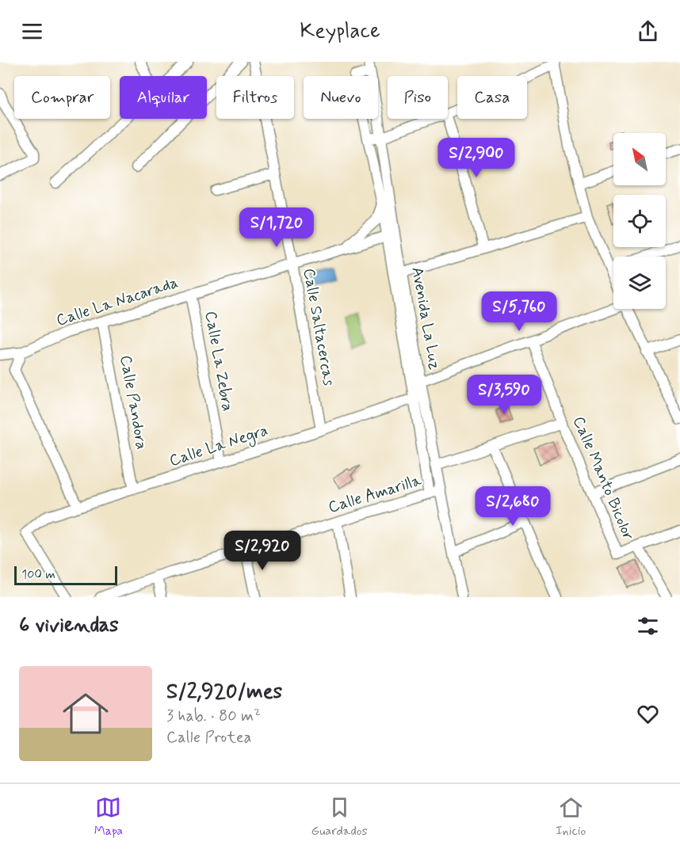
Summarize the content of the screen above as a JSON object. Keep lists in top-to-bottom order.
{
  "streets": {
    "street": [
      "Calle La Nacarada",
      "Avenida La Luz",
      "Calle Saltacercas",
      "Calle La Zebra",
      "Calle Pandora",
      "Calle La Negra",
      "Calle Manto Bicolor",
      "Calle Amarilla"
    ]
  },
  "crossings": [
    ["Calle La Nacarada", "Avenida La Luz"],
    ["Calle La Nacarada", "Calle Saltacercas"],
    ["Calle La Nacarada", "Calle La Zebra"],
    ["Calle La Nacarada", "Calle Pandora"],
    ["Avenida La Luz", "Calle La Negra"],
    ["Avenida La Luz", "Calle Amarilla"],
    ["Calle Saltacercas", "Calle La Negra"],
    ["Calle La Zebra", "Calle La Negra"],
    ["Calle Pandora", "Calle La Negra"]
  ],
  "scale_bar": "100 m",
  "north": "top left",
  "page": {
    "header": "Keyplace",
    "chip": [
      "Comprar",
      "Alquilar",
      "Filtros",
      "Nuevo",
      "Piso",
      "Casa"
    ],
    "price": [
      "S/2,900",
      "S/1,720",
      "S/5,760",
      "S/3,590",
      "S/2,680",
      "S/2,920"
    ],
    "scale": "100 m",
    "heading": "6 viviendas",
    "list": [
      {
        "name": "S/2,920/mes",
        "note": "3 hab. · 80 m² · Calle Protea"
      }
    ],
    "tabs": ["Mapa", "Guardados", "Inicio"]
  }
}
